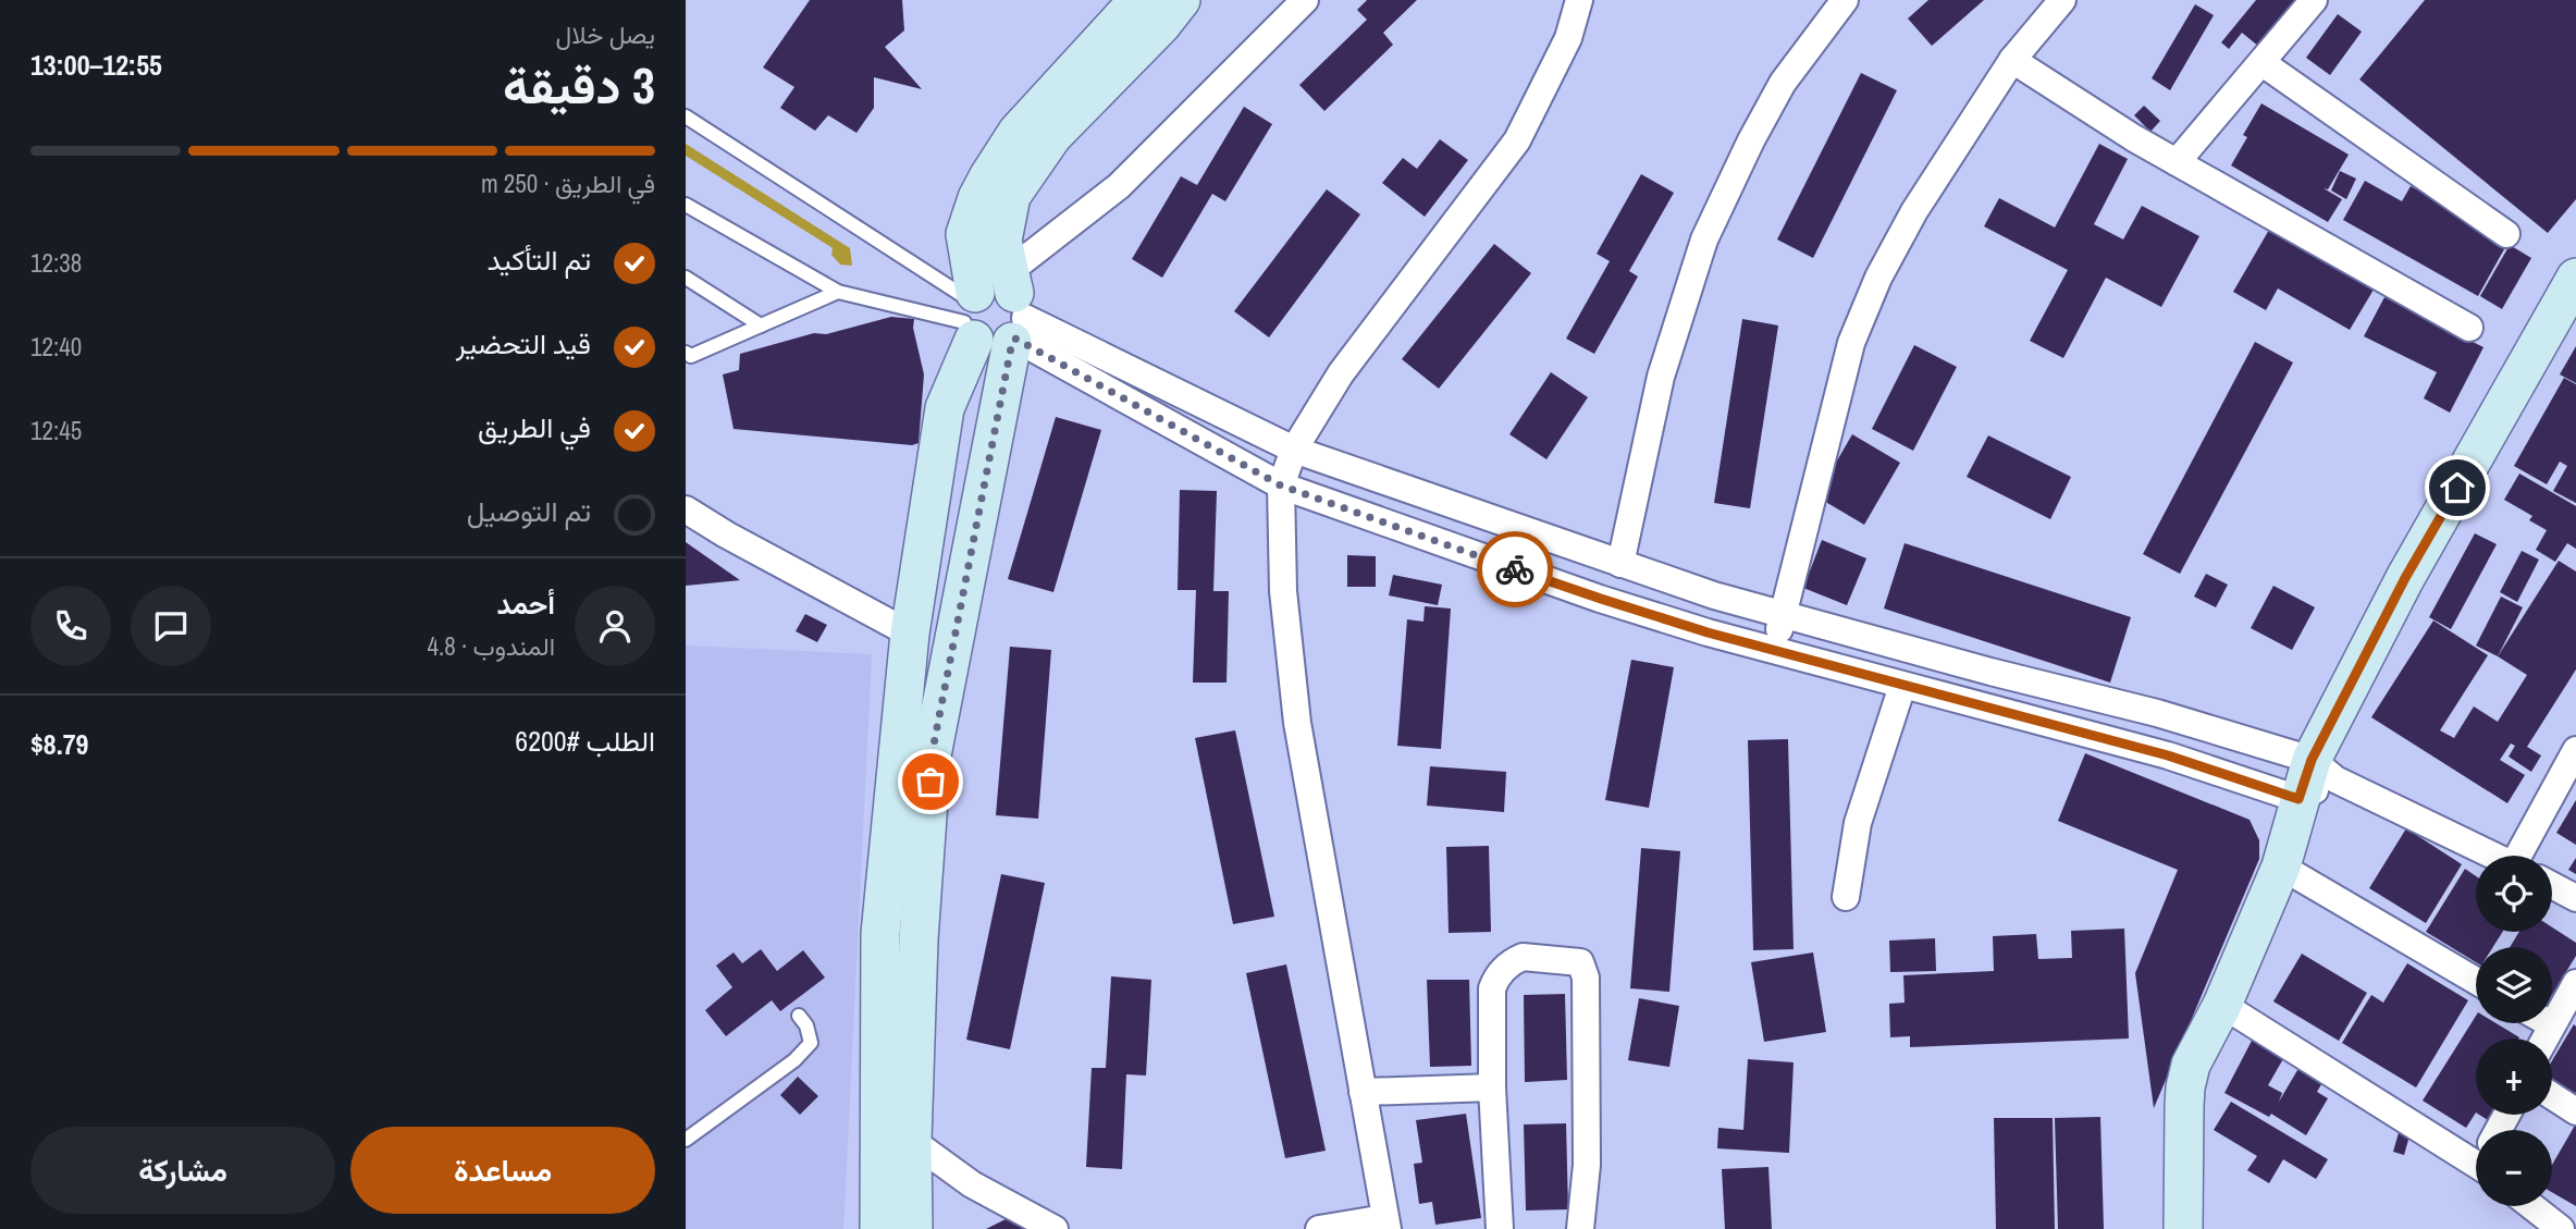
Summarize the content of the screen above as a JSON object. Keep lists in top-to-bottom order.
{
  "page": {
    "heading": ["3 دقيقة", "يصل خلال", "12:55–13:00"],
    "panel": [
      "أحمد",
      "المندوب · 4.8",
      "الطلب #6200",
      "$8.79"
    ],
    "bar": "في الطريق · 250 m",
    "list": [
      ["تم التأكيد", "12:38"],
      ["قيد التحضير", "12:40"],
      ["في الطريق", "12:45"],
      "تم التوصيل"
    ],
    "map_buttons": ["+", "−"],
    "buttons": ["مساعدة", "مشاركة"]
  }
}
